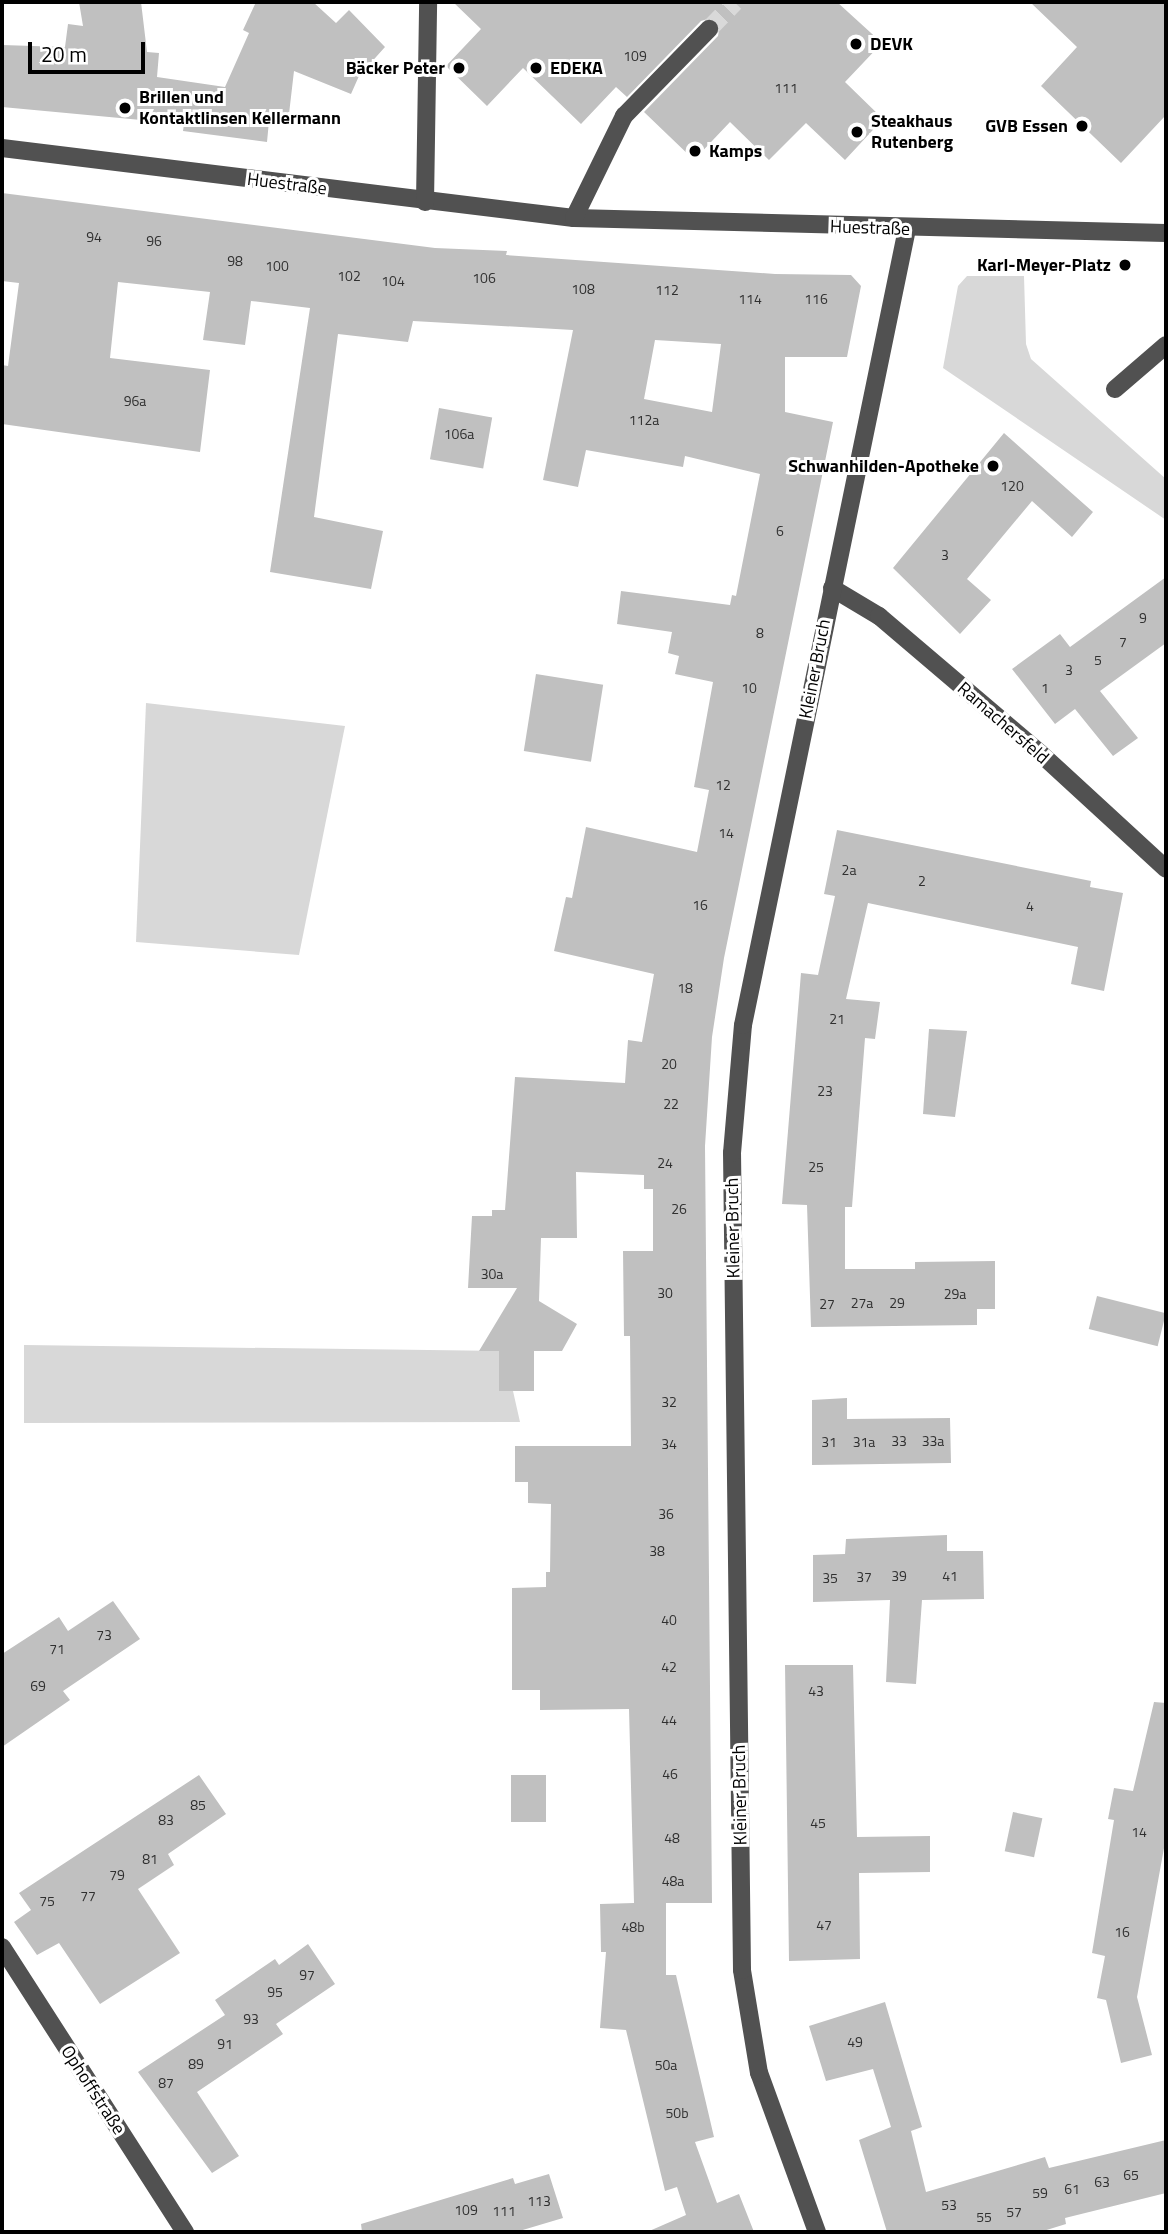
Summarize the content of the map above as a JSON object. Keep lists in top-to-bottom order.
{
  "streets": {
    "street": [
      "Huestraße",
      "Kleiner Bruch",
      "Ramachersfeld",
      "Ophoffstraße"
    ]
  },
  "crossings": [
    ["Huestraße", "Kleiner Bruch"],
    ["Kleiner Bruch", "Ramachersfeld"]
  ],
  "places": [
    "DEVK",
    "Bäcker Peter",
    "EDEKA",
    "Brillen und Kontaktlinsen Kellermann",
    "GVB Essen",
    "Steakhaus Rutenberg",
    "Kamps",
    "Karl-Meyer-Platz",
    "Schwanhilden-Apotheke"
  ],
  "house_numbers": [
    "109",
    "111",
    "94",
    "96",
    "98",
    "100",
    "102",
    "106",
    "104",
    "108",
    "112",
    "114",
    "116",
    "96a",
    "112a",
    "106a",
    "120",
    "6",
    "3",
    "9",
    "8",
    "7",
    "5",
    "3",
    "10",
    "1",
    "12",
    "14",
    "2a",
    "2",
    "16",
    "4",
    "18",
    "21",
    "20",
    "23",
    "22",
    "24",
    "25",
    "26",
    "30a",
    "30",
    "29a",
    "27a",
    "29",
    "27",
    "32",
    "33",
    "33a",
    "31",
    "31a",
    "34",
    "36",
    "38",
    "39",
    "41",
    "37",
    "35",
    "40",
    "73",
    "71",
    "42",
    "69",
    "43",
    "44",
    "46",
    "85",
    "83",
    "45",
    "14",
    "48",
    "81",
    "79",
    "48a",
    "77",
    "75",
    "47",
    "48b",
    "16",
    "97",
    "95",
    "93",
    "49",
    "91",
    "89",
    "50a",
    "87",
    "50b",
    "65",
    "63",
    "61",
    "59",
    "113",
    "53",
    "109",
    "111",
    "57",
    "55"
  ],
  "scale_bar": "20 m"
}
